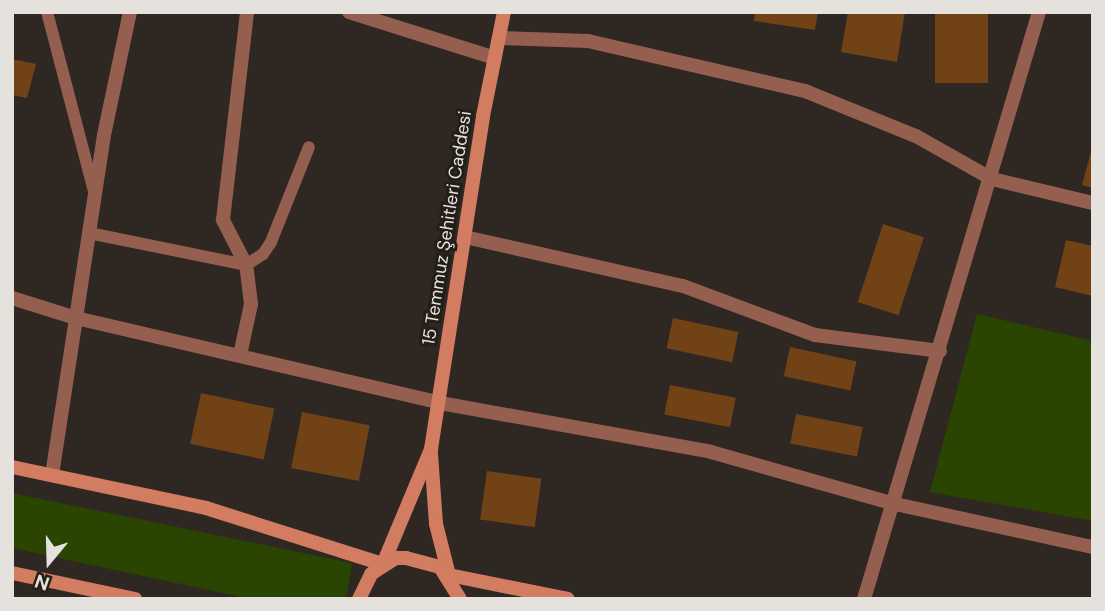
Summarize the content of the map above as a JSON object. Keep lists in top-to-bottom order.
{
  "streets": {
    "main road": ["15 Temmuz Şehitleri Caddesi"]
  },
  "north": "bottom"
}
